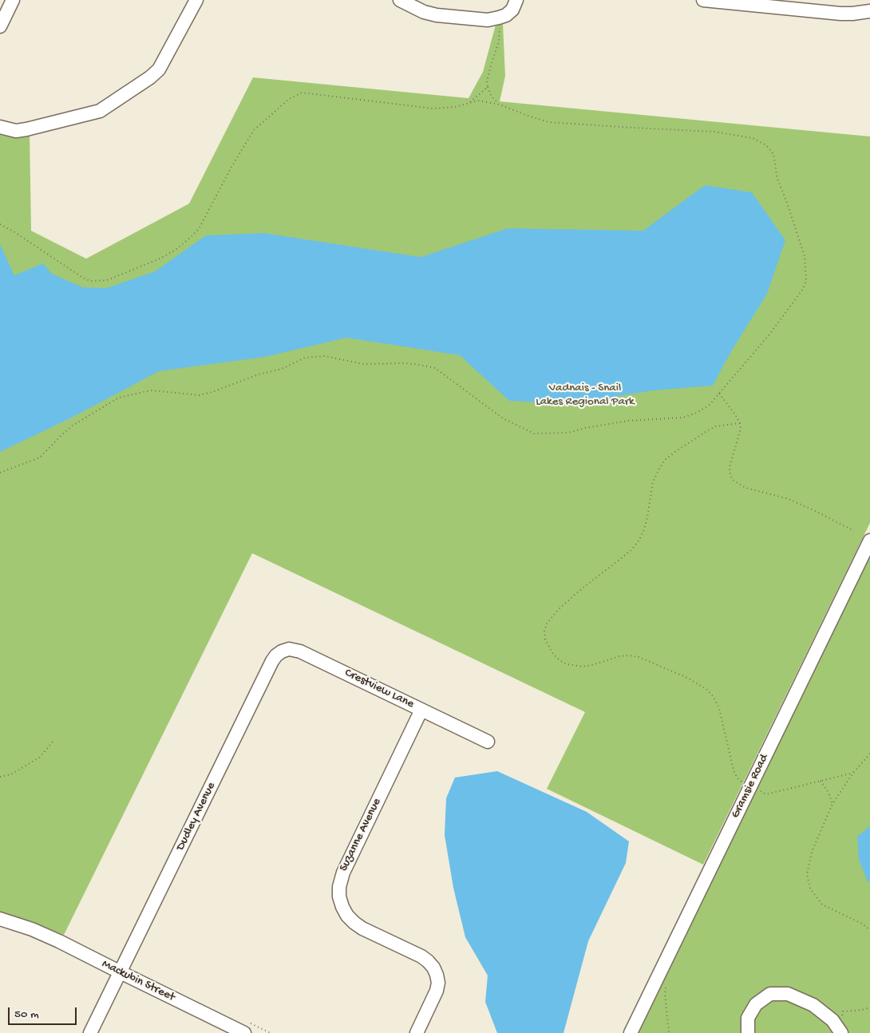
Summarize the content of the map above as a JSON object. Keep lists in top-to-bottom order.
{
  "streets": {
    "street": [
      "Crestview Lane",
      "Gramsie Road",
      "Dudley Avenue",
      "Suzanne Avenue",
      "Mackubin Street"
    ]
  },
  "crossings": [
    ["Crestview Lane", "Dudley Avenue"],
    ["Crestview Lane", "Suzanne Avenue"],
    ["Dudley Avenue", "Mackubin Street"]
  ],
  "parks": ["Vadnais - Snail Lakes Regional Park"],
  "scale_bar": "50 m"
}
